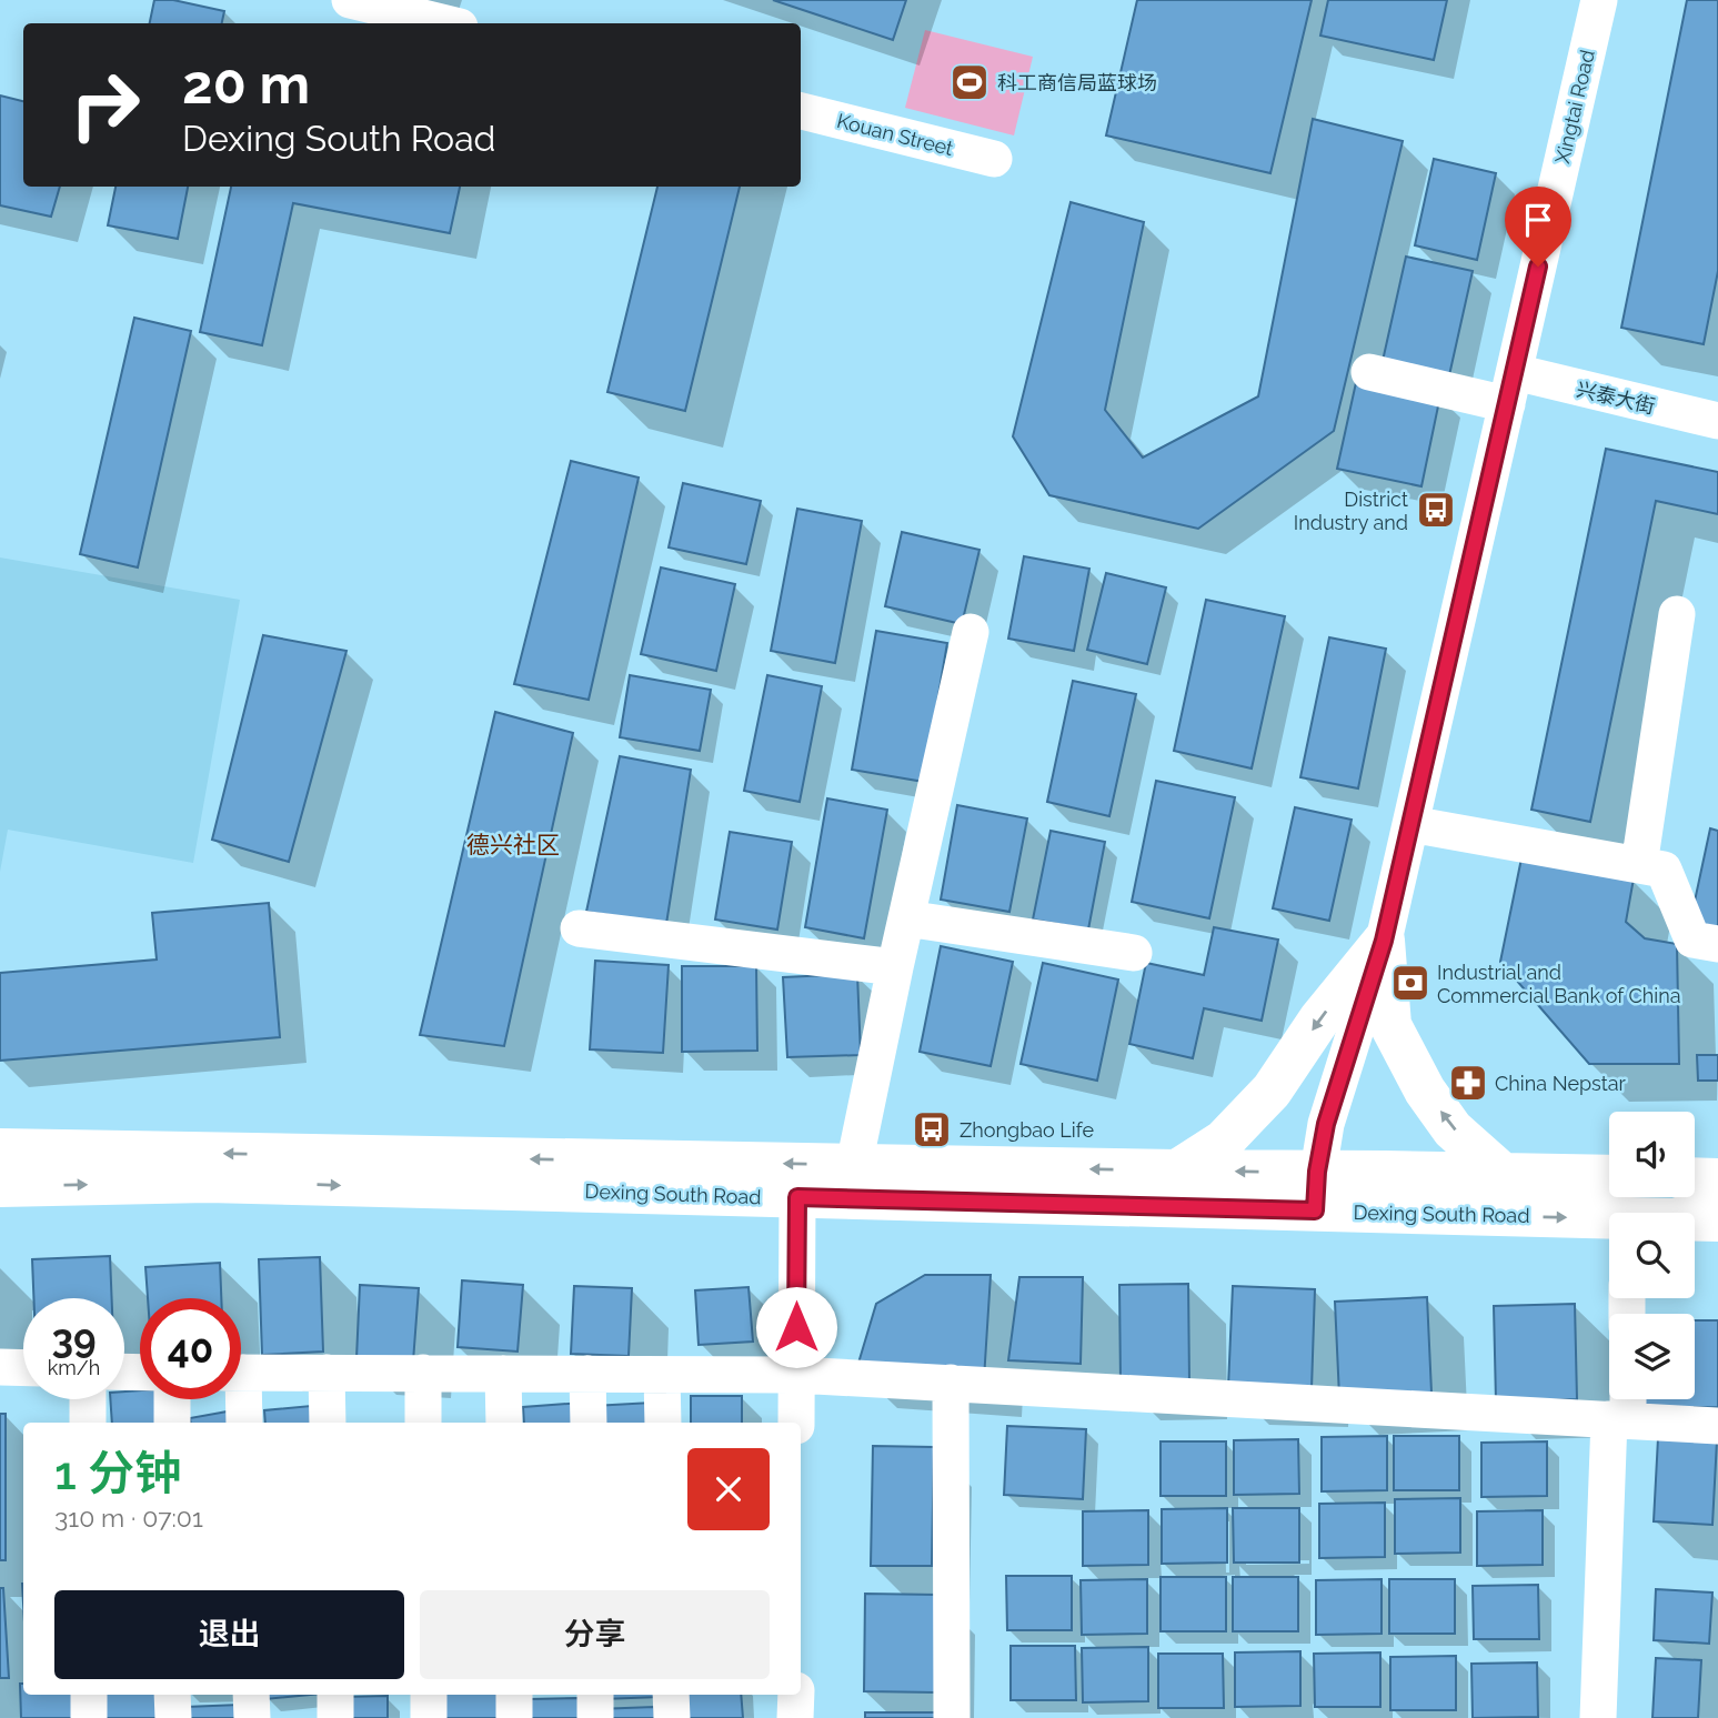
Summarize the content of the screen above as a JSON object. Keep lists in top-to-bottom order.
{
  "streets": {
    "main road": ["Dexing South Road"],
    "street": ["Xingtai Road", "Kouan Street", "兴泰大街"]
  },
  "crossings": [
    ["Xingtai Road", "兴泰大街"],
    ["Xingtai Road", "Dexing South Road"]
  ],
  "districts": ["德兴社区"],
  "places": {
    "sports": ["科工商信局蓝球场"],
    "bus stop": ["District Industry and", "Zhongbao Life"],
    "bank": ["Industrial and Commercial Bank of China"],
    "pharmacy": ["China Nepstar"]
  },
  "page": {
    "turn": ["20 m", "Dexing South Road"],
    "speed": "39 km/h",
    "limit": "40",
    "heading": ["1 分钟", "310 m · 07:01"],
    "buttons": ["退出", "分享"]
  }
}
